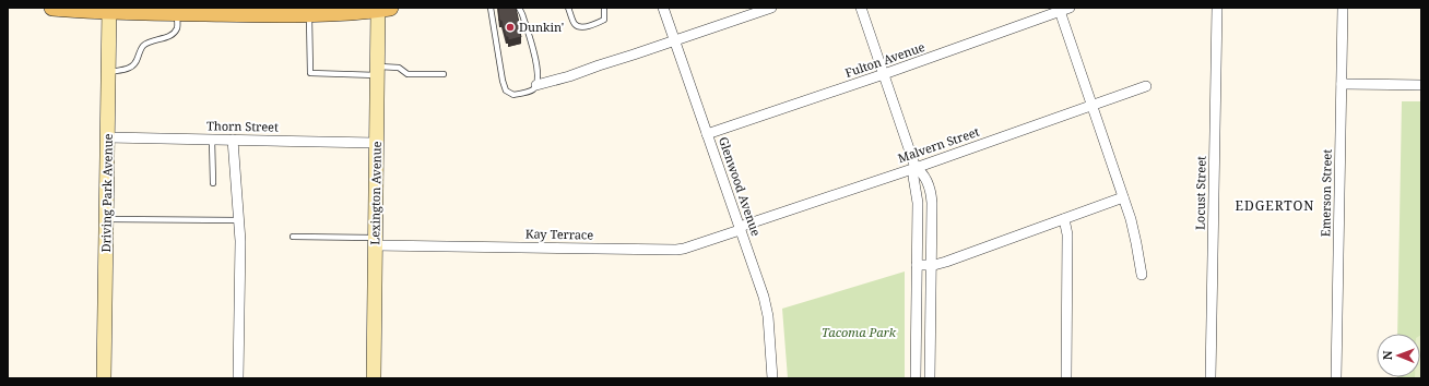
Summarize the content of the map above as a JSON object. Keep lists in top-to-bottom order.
{
  "streets": {
    "street": [
      "Fulton Avenue",
      "Thorn Street",
      "Malvern Street",
      "Glenwood Avenue",
      "Driving Park Avenue",
      "Lexington Avenue",
      "Locust Street",
      "Emerson Street",
      "Kay Terrace"
    ]
  },
  "crossings": [
    ["Fulton Avenue", "Glenwood Avenue"],
    ["Thorn Street", "Driving Park Avenue"],
    ["Thorn Street", "Lexington Avenue"],
    ["Malvern Street", "Glenwood Avenue"],
    ["Malvern Street", "Kay Terrace"],
    ["Glenwood Avenue", "Kay Terrace"],
    ["Lexington Avenue", "Kay Terrace"]
  ],
  "districts": ["EDGERTON"],
  "parks": ["Tacoma Park"],
  "places": ["Dunkin'"],
  "north": "left"
}
